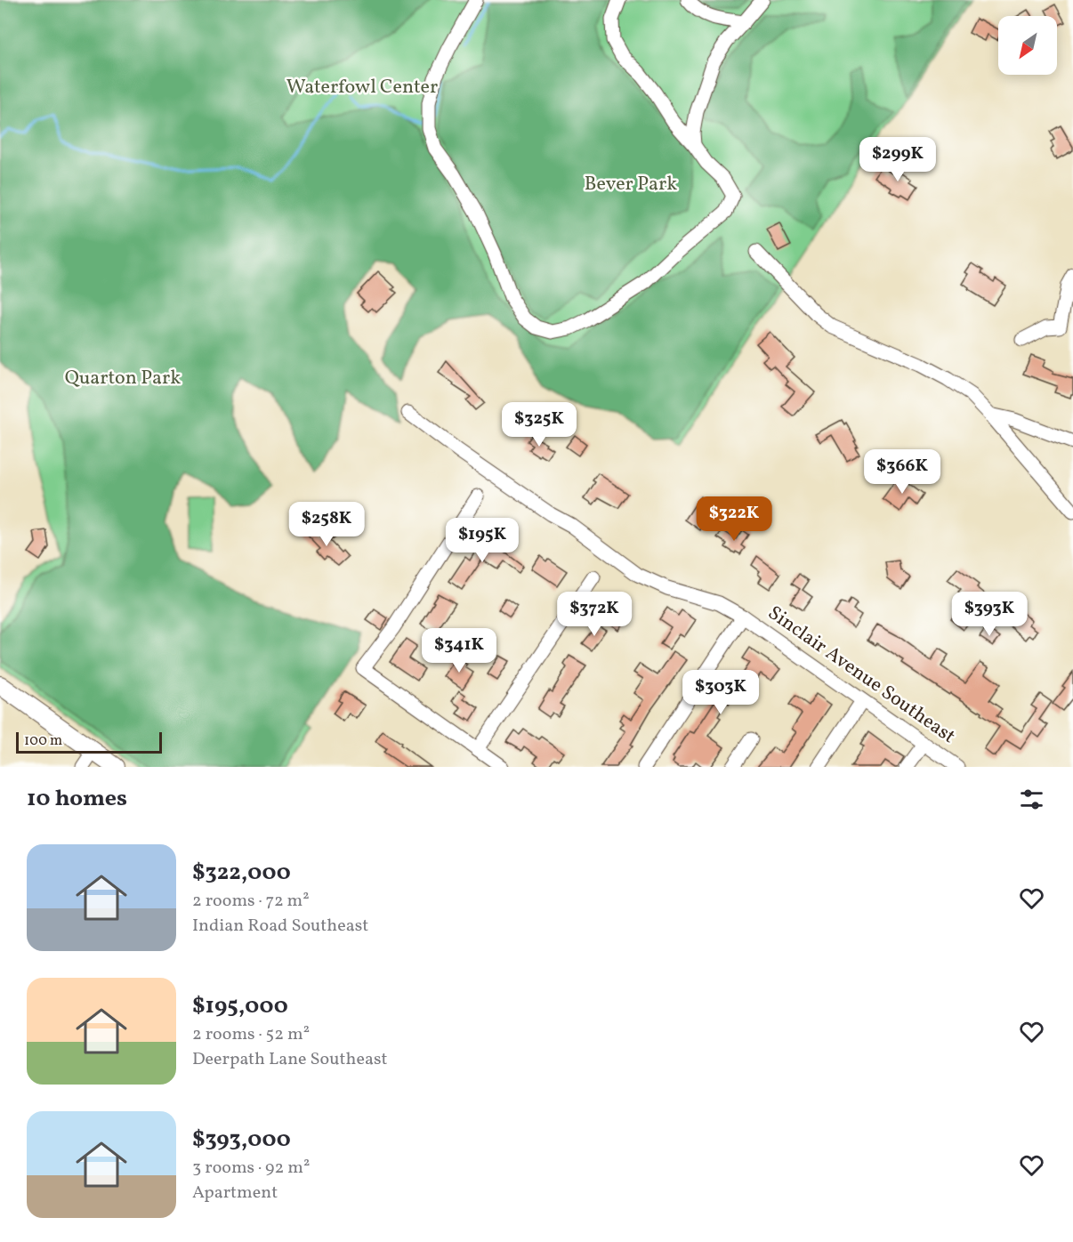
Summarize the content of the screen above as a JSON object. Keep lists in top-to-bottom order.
{
  "streets": {
    "street": ["Sinclair Avenue Southeast"]
  },
  "parks": ["Waterfowl Center", "Bever Park", "Quarton Park"],
  "scale_bar": "100 m",
  "north": "bottom left",
  "page": {
    "price": [
      "$299K",
      "$325K",
      "$366K",
      "$322K",
      "$258K",
      "$195K",
      "$372K",
      "$393K",
      "$341K",
      "$303K"
    ],
    "scale": "100 m",
    "heading": "10 homes",
    "list": [
      {
        "name": "$322,000",
        "note": "2 rooms · 72 m² · Indian Road Southeast"
      },
      {
        "name": "$195,000",
        "note": "2 rooms · 52 m² · Deerpath Lane Southeast"
      },
      {
        "name": "$393,000",
        "note": "3 rooms · 92 m² · Apartment"
      }
    ]
  }
}
